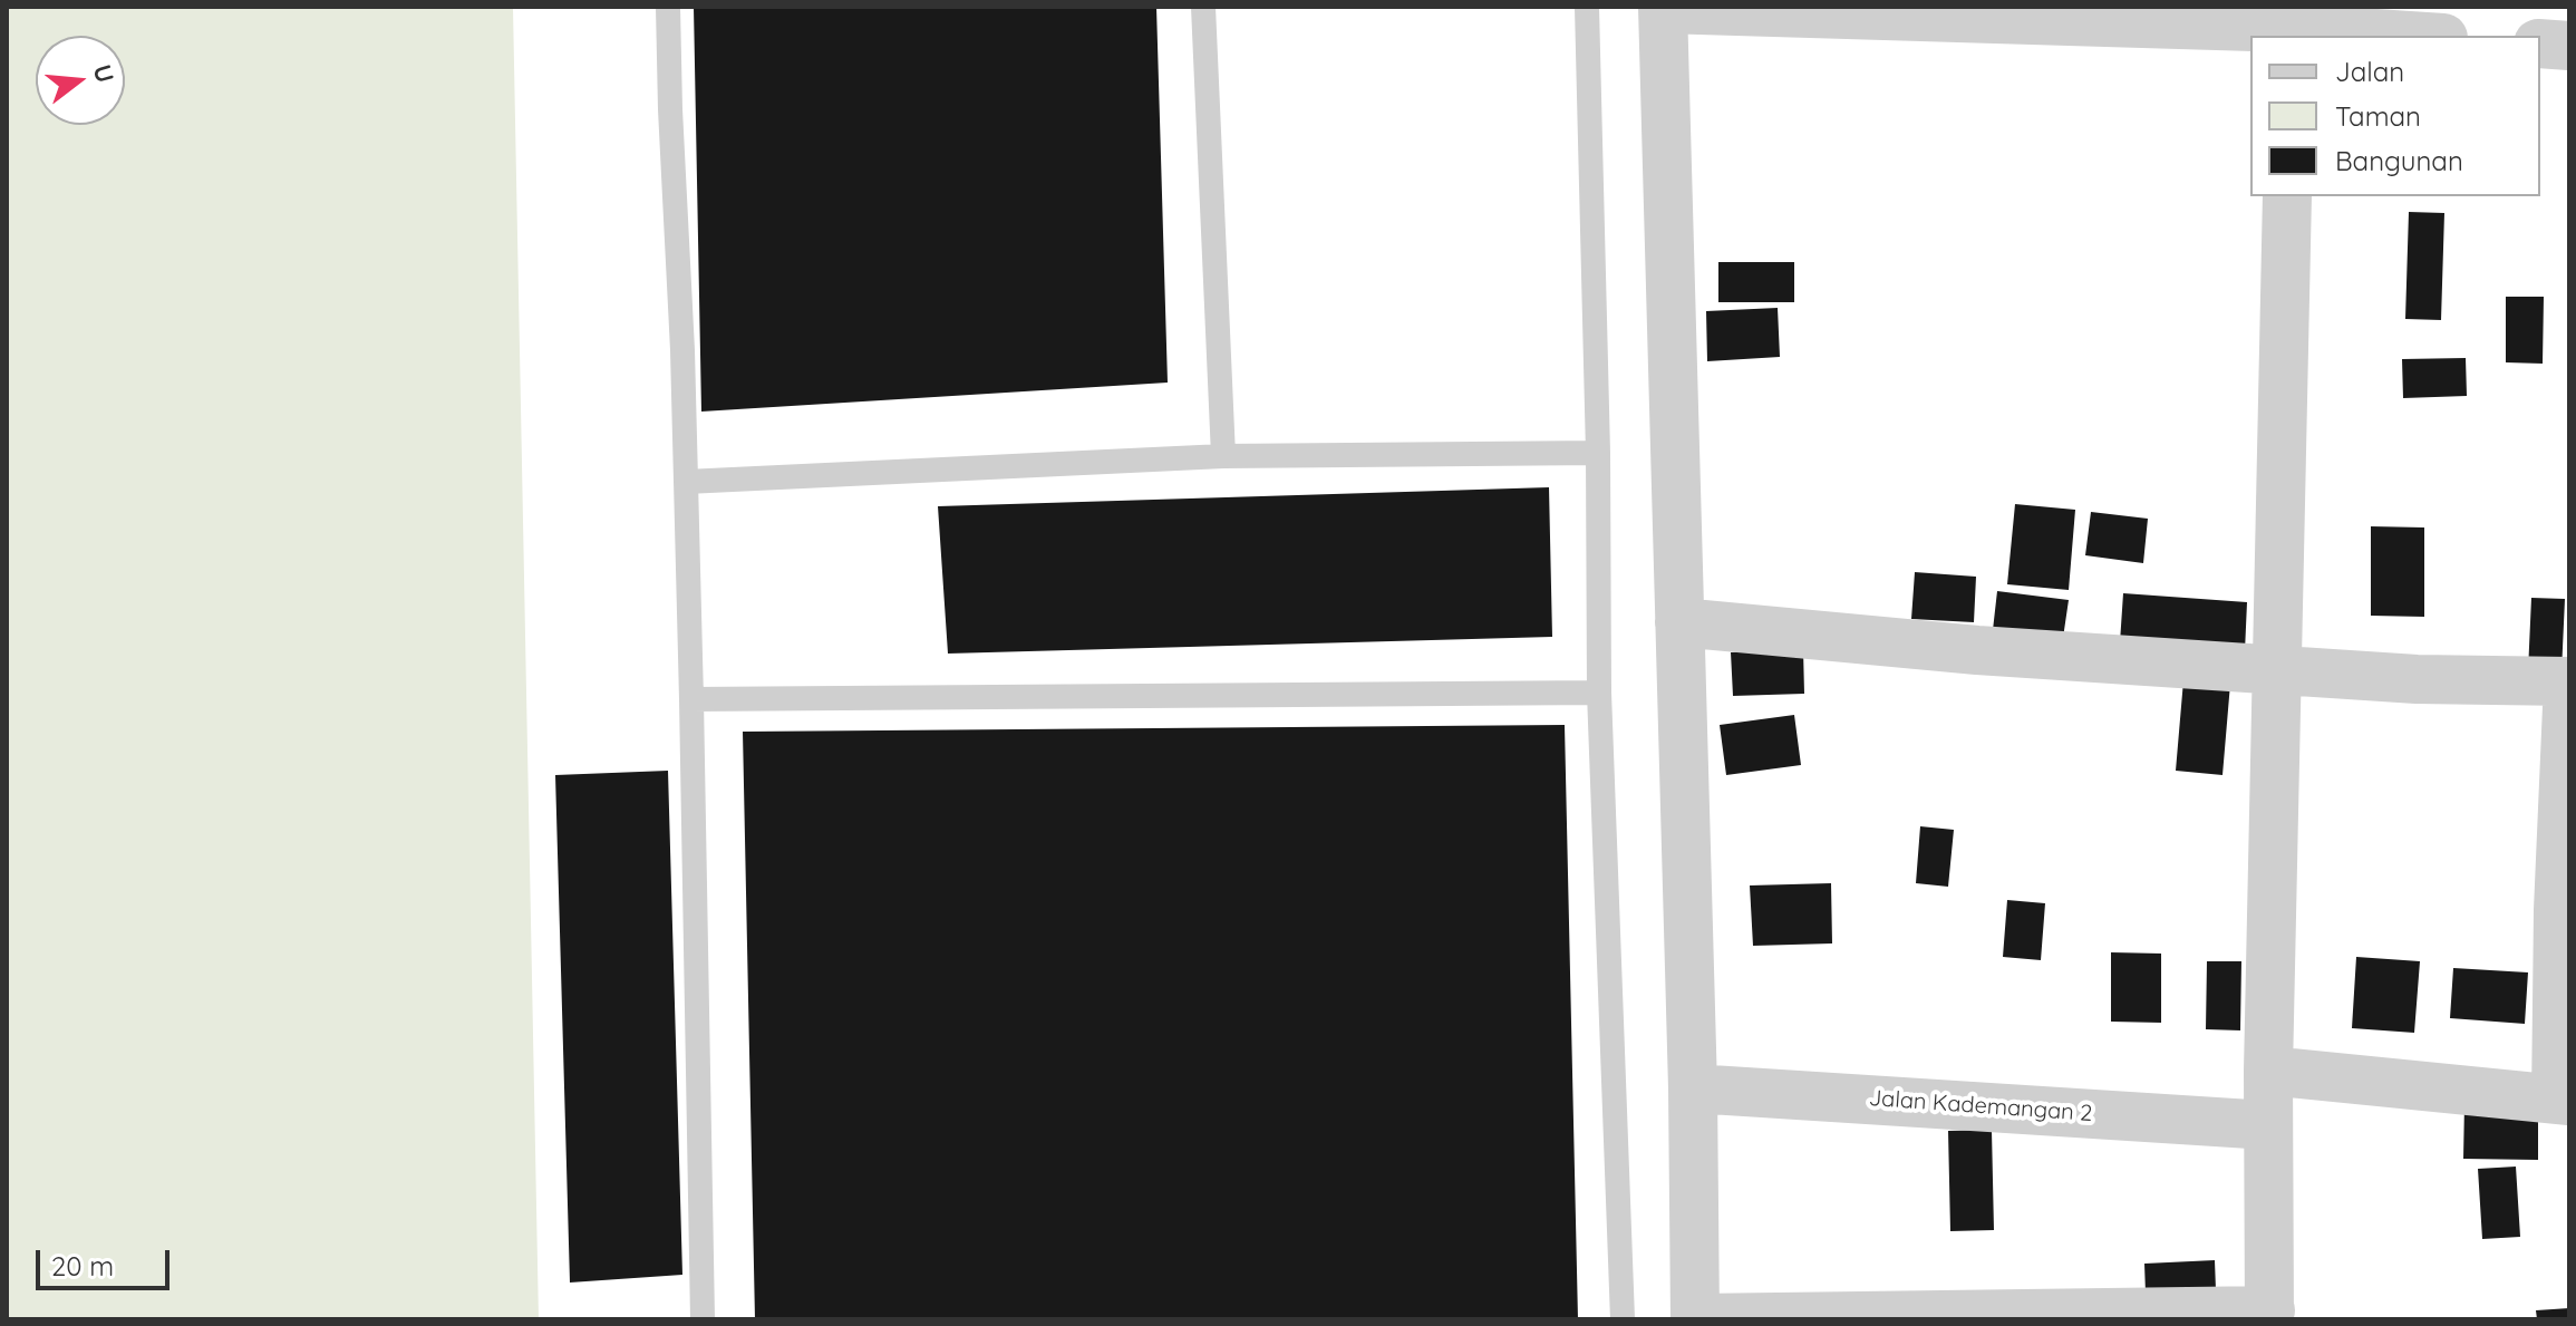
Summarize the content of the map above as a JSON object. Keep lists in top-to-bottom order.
{
  "streets": {
    "street": ["Jalan Kademangan 2"]
  },
  "legend": ["Jalan", "Taman", "Bangunan"],
  "scale_bar": "20 m",
  "north": "right"
}
